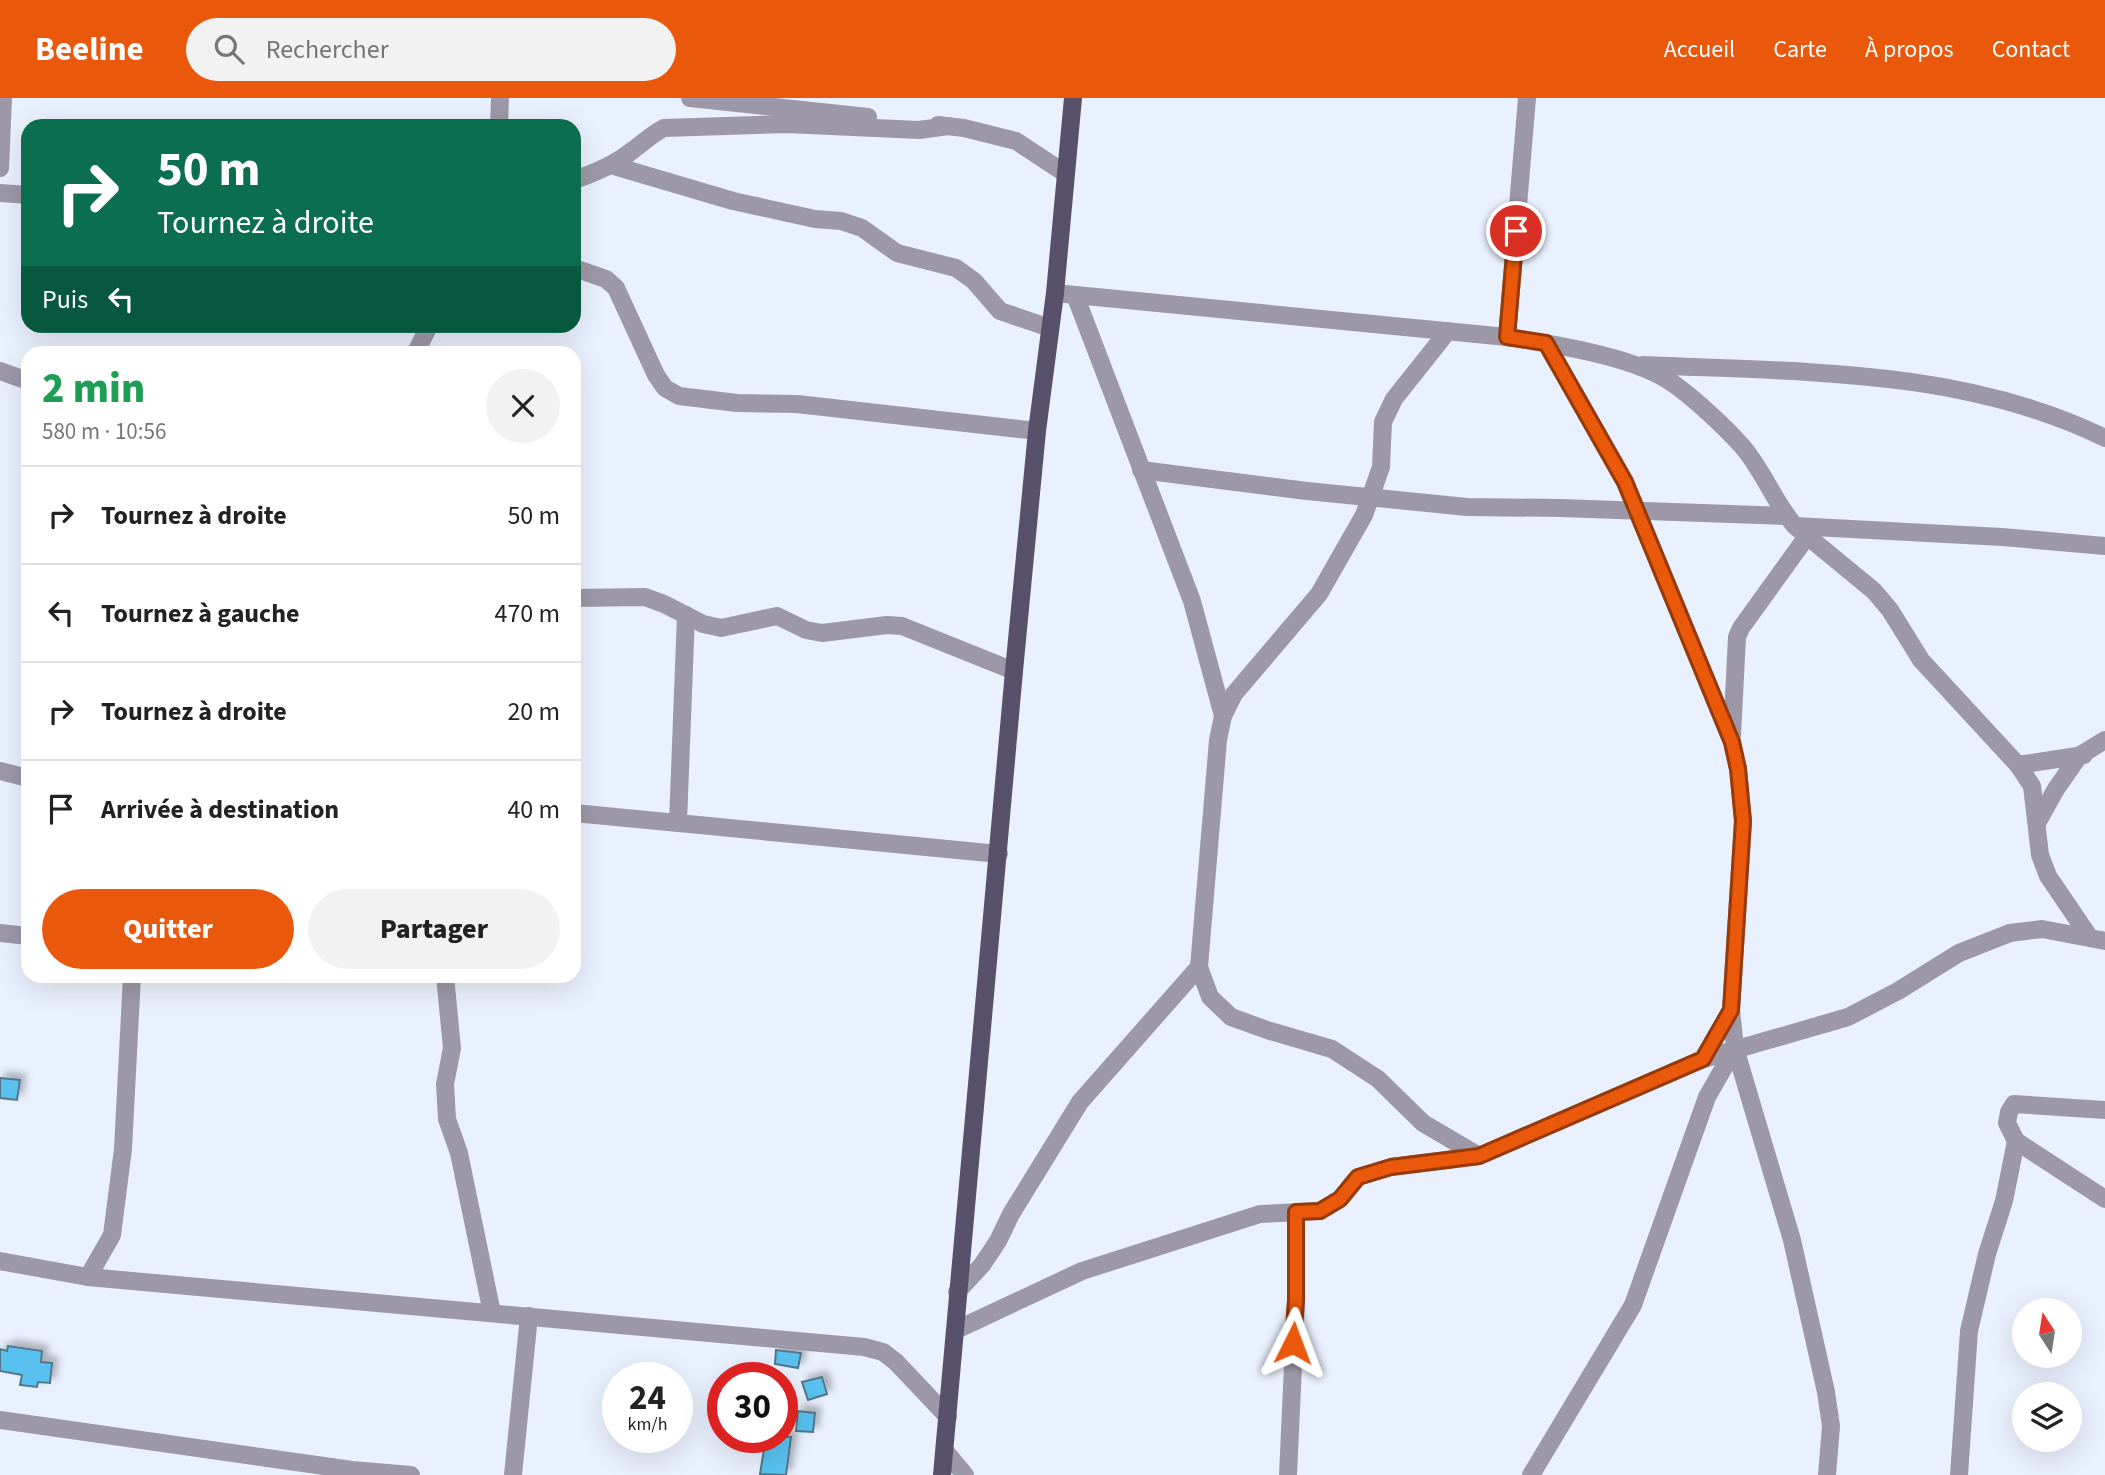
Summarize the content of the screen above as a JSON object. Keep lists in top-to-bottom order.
{
  "north": "top",
  "page": {
    "header": "Beeline",
    "search": "Rechercher",
    "nav": [
      "Accueil",
      "Carte",
      "À propos",
      "Contact"
    ],
    "turn": ["50 m", "Tournez à droite"],
    "then": "Puis",
    "heading": ["2 min", "580 m · 10:56"],
    "list": [
      {
        "name": "Tournez à droite",
        "value": "50 m"
      },
      {
        "name": "Tournez à gauche",
        "value": "470 m"
      },
      {
        "name": "Tournez à droite",
        "value": "20 m"
      },
      {
        "name": "Arrivée à destination",
        "value": "40 m"
      }
    ],
    "buttons": ["Quitter", "Partager"],
    "speed": "24 km/h",
    "limit": "30"
  }
}
